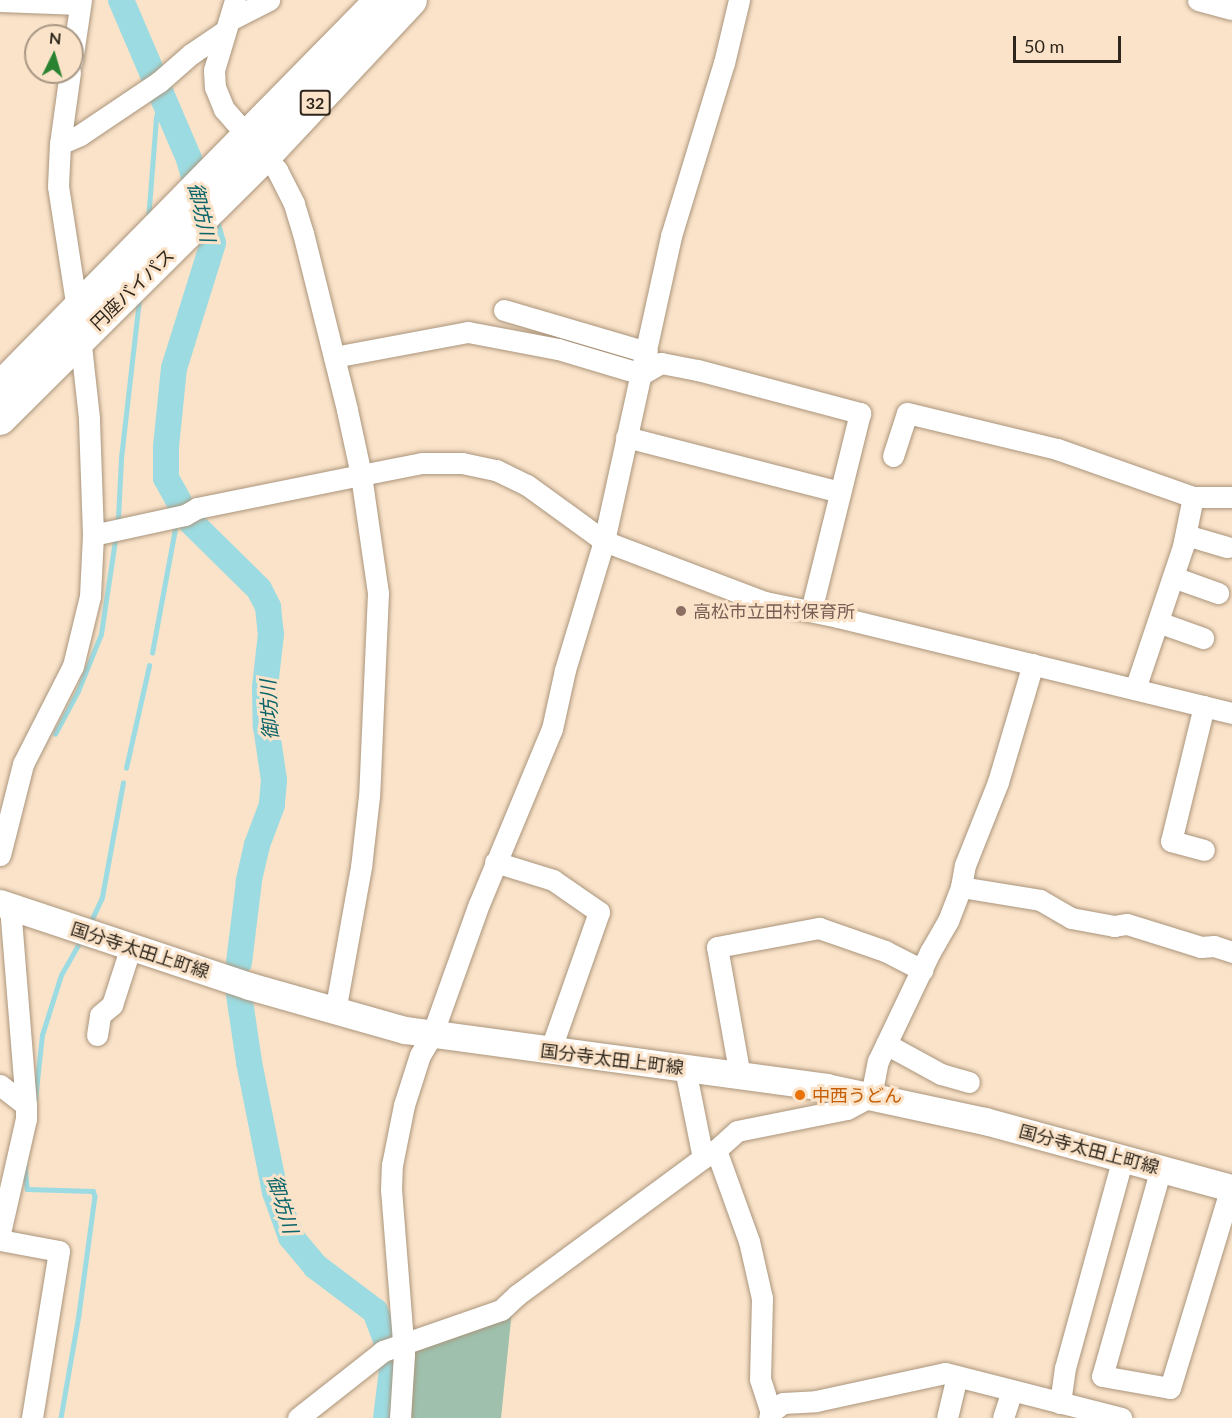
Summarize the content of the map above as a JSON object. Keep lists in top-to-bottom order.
{
  "streets": {
    "highway": ["32", "円座バイパス"],
    "main road": ["国分寺太田上町線"]
  },
  "water": ["御坊川"],
  "places": ["高松市立田村保育所", "中西うどん"],
  "scale_bar": "50 m",
  "north": "top"
}
